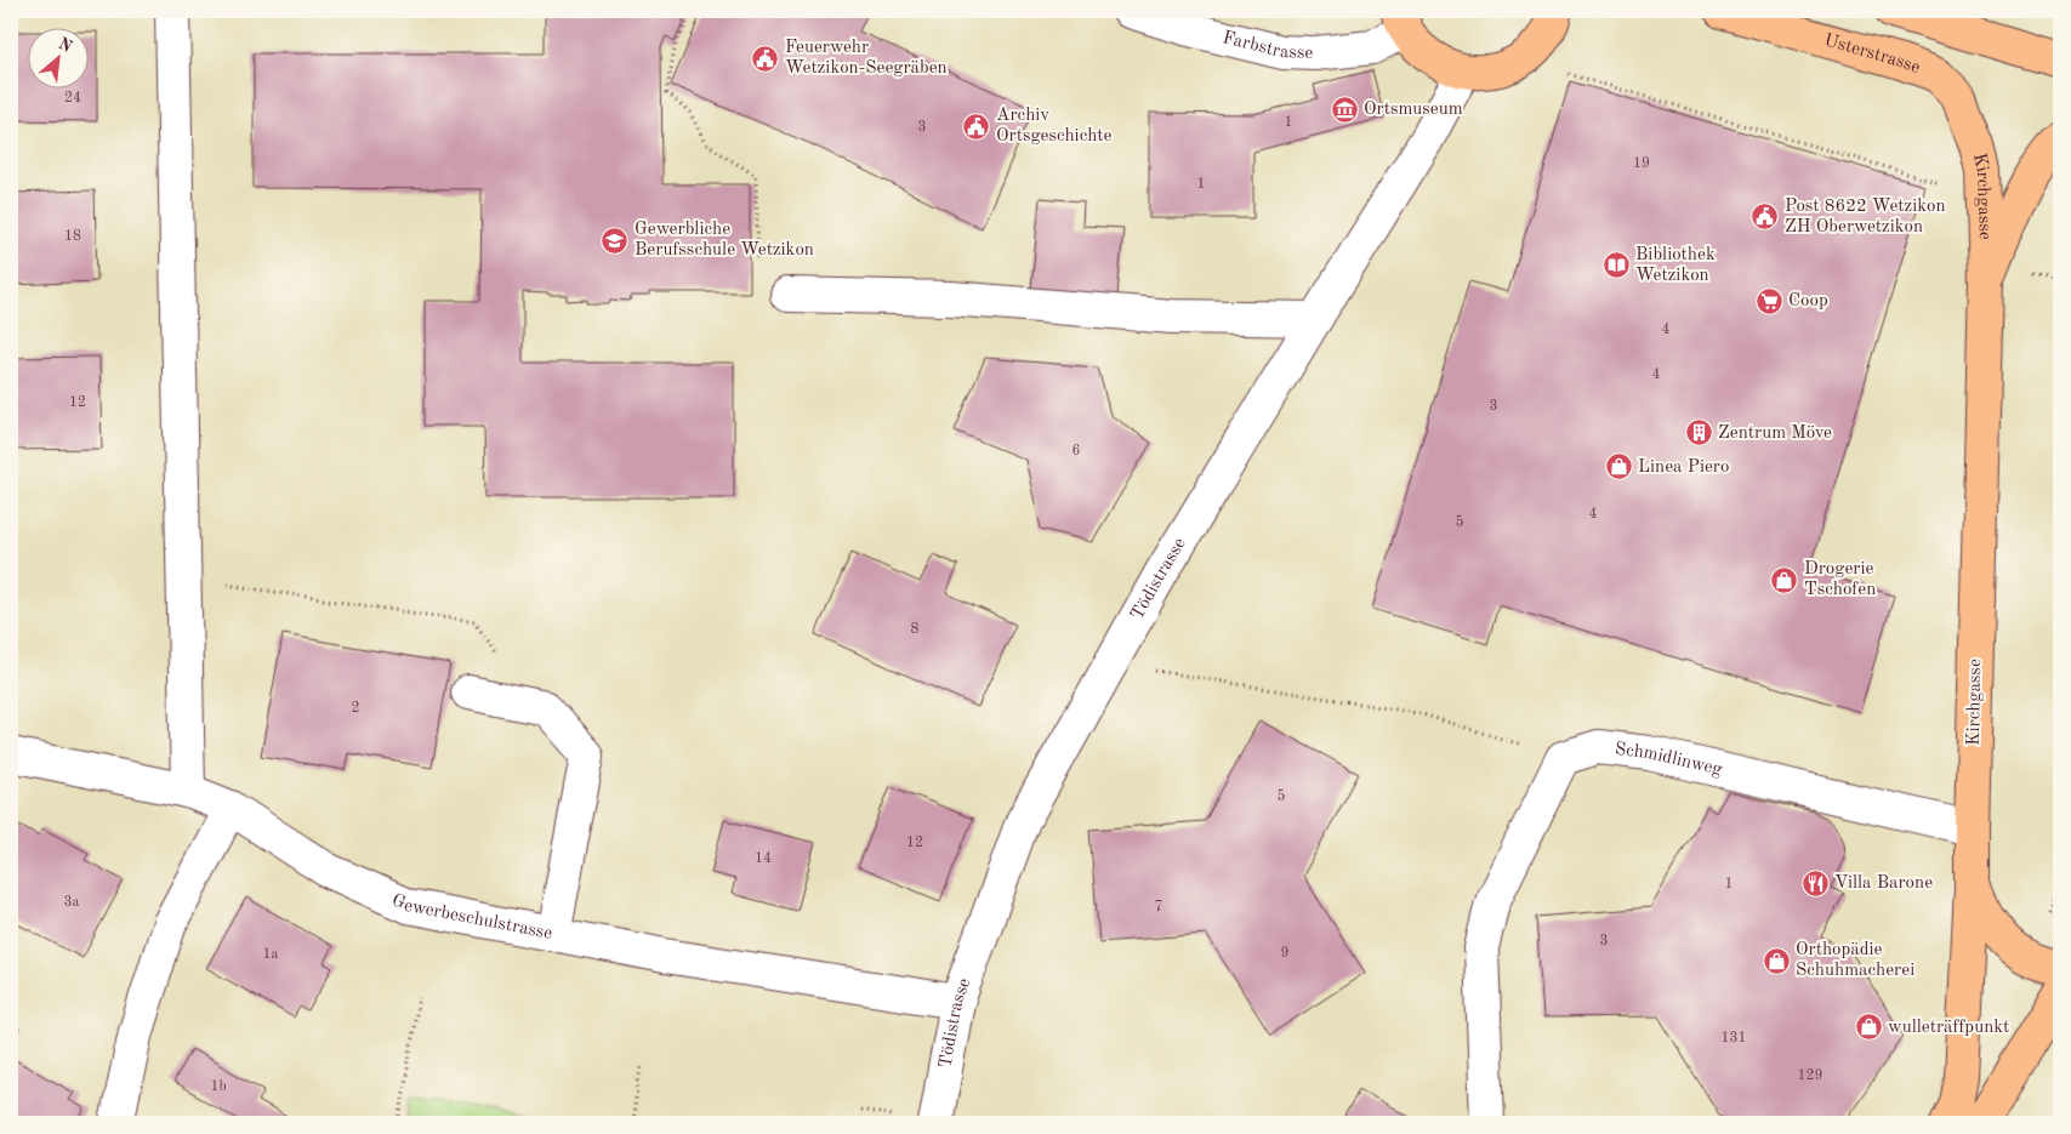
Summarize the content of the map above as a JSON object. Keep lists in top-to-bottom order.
{
  "streets": {
    "main road": ["Usterstrasse", "Kirchgasse"],
    "street": [
      "Farbstrasse",
      "Tödistrasse",
      "Schmidlinweg",
      "Gewerbeschulstrasse"
    ]
  },
  "crossings": [
    ["Usterstrasse", "Kirchgasse"],
    ["Kirchgasse", "Schmidlinweg"],
    ["Tödistrasse", "Gewerbeschulstrasse"]
  ],
  "places": {
    "public building": ["Feuerwehr Wetzikon-Seegräben", "Archiv Ortsgeschichte", "Post 8622 Wetzikon ZH Oberwetzikon"],
    "museum": ["Ortsmuseum"],
    "school or university": ["Gewerbliche Berufsschule Wetzikon"],
    "library": ["Bibliothek Wetzikon"],
    "supermarket": ["Coop"],
    "building": ["Zentrum Möve"],
    "shop": [
      "Linea Piero",
      "Drogerie Tschofen",
      "Orthopädie Schuhmacherei",
      "wulleträffpunkt"
    ],
    "restaurant": ["Villa Barone"]
  },
  "house_numbers": [
    "24",
    "1",
    "3",
    "19",
    "1",
    "18",
    "4",
    "4",
    "12",
    "3",
    "6",
    "4",
    "5",
    "8",
    "2",
    "5",
    "12",
    "14",
    "1",
    "3a",
    "7",
    "3",
    "9",
    "1a",
    "131",
    "129",
    "1b"
  ],
  "north": "top right"
}
